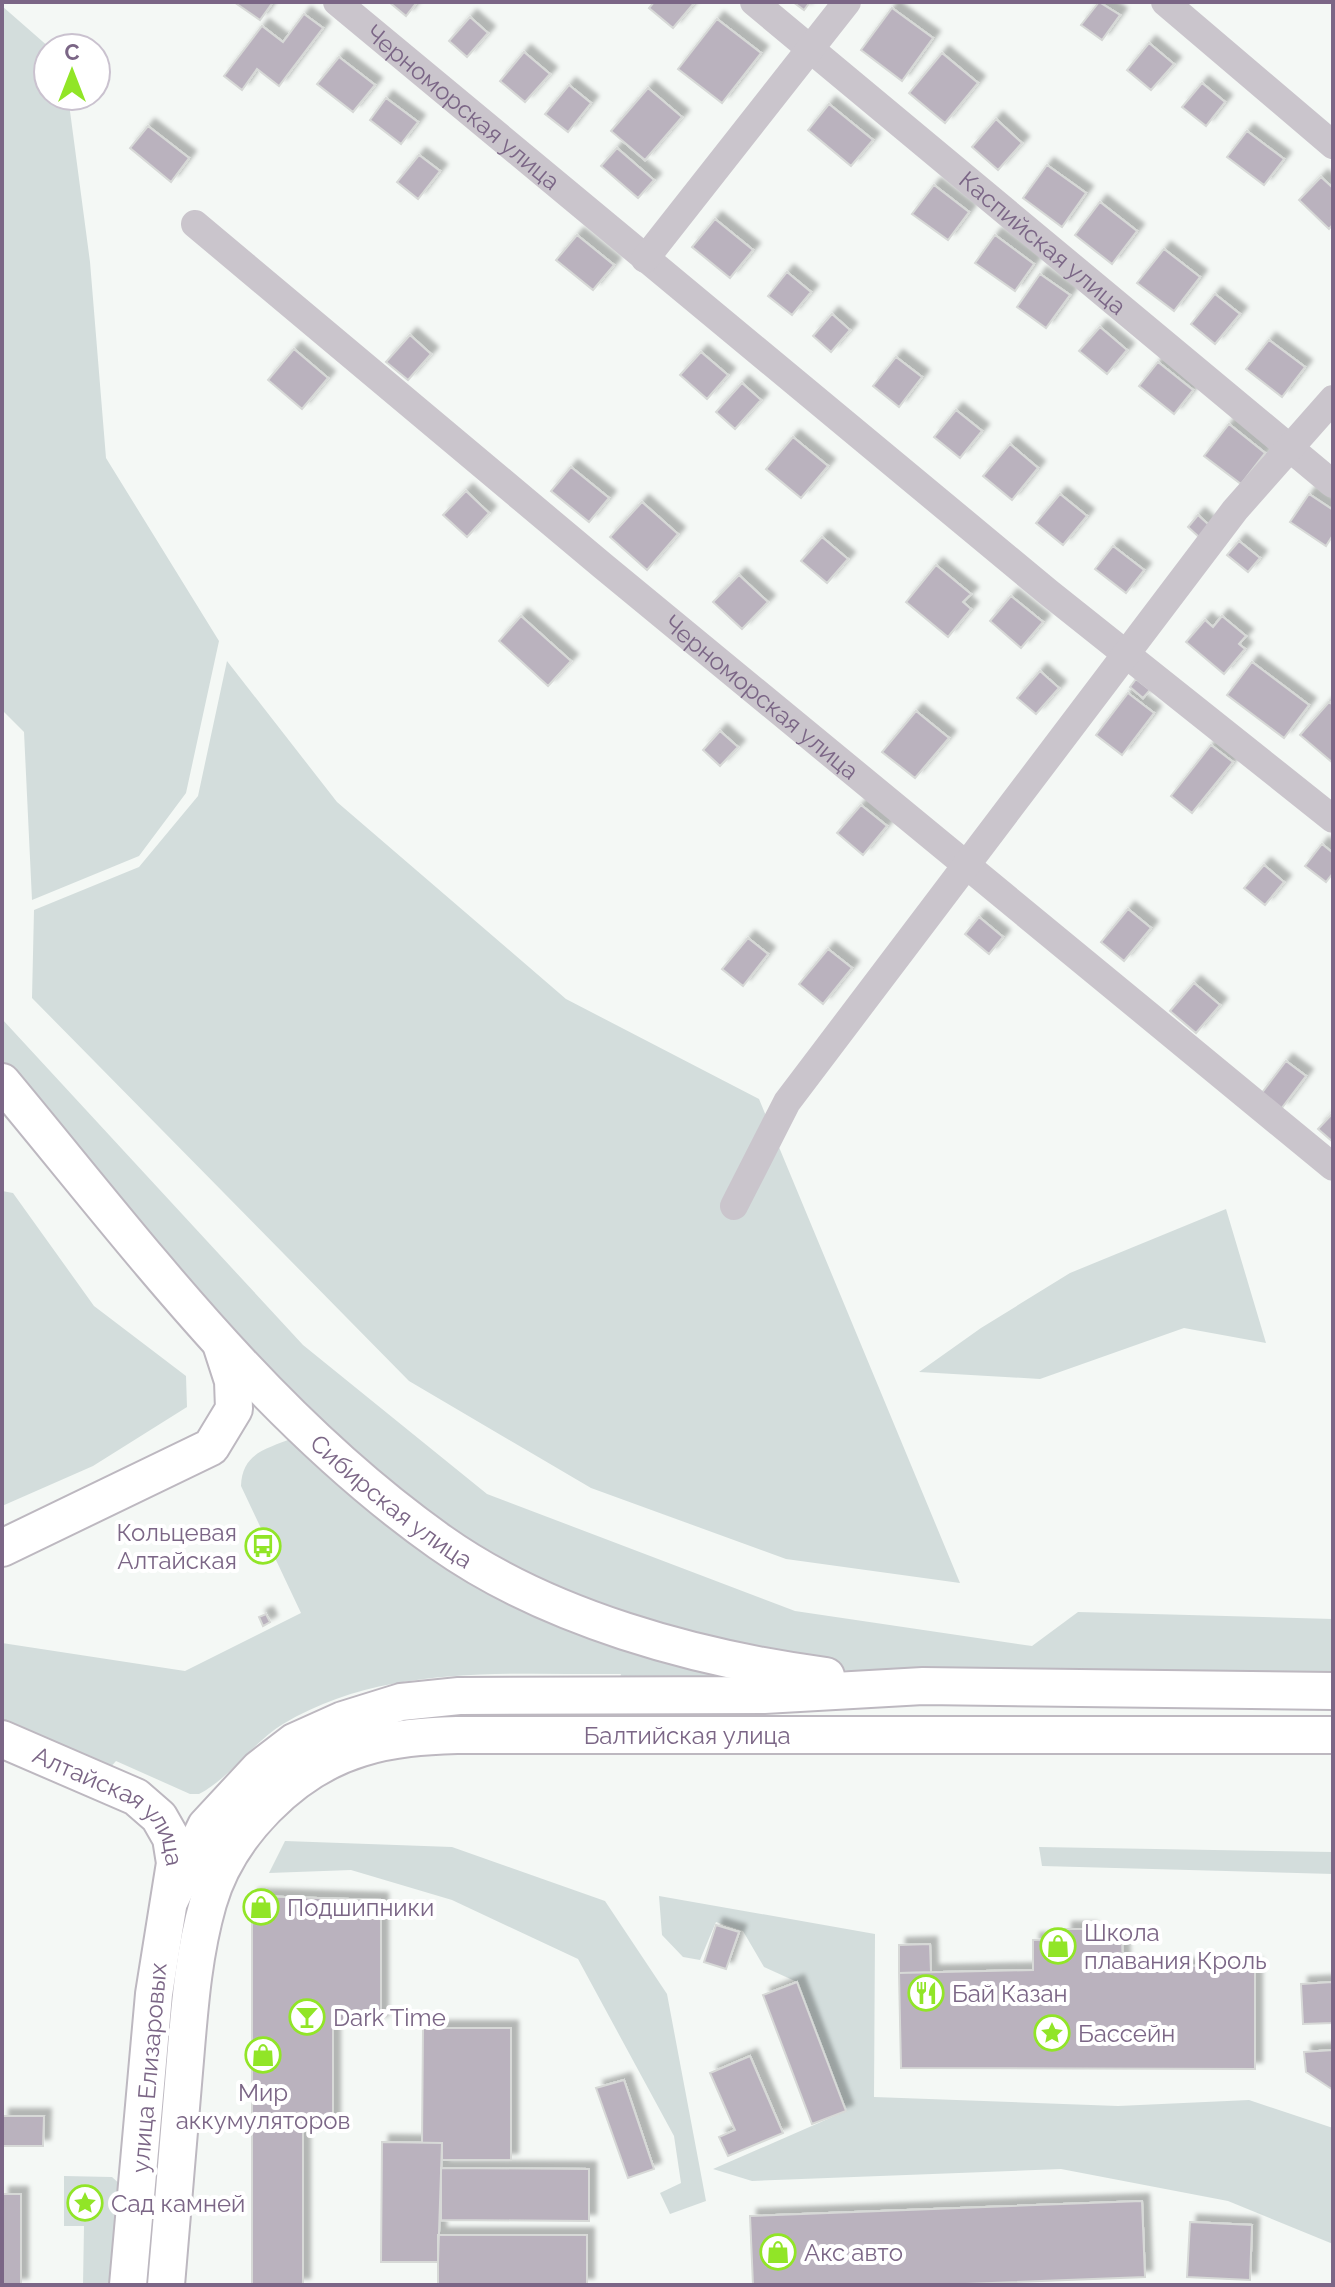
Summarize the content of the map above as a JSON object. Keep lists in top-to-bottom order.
{
  "streets": {
    "main road": [
      "Сибирская улица",
      "Балтийская улица",
      "Алтайская улица",
      "улица Елизаровых"
    ],
    "street": ["Черноморская улица", "Каспийская улица"]
  },
  "crossings": [
    ["Сибирская улица", "Балтийская улица"],
    ["Балтийская улица", "Алтайская улица"],
    ["Балтийская улица", "улица Елизаровых"],
    ["Алтайская улица", "улица Елизаровых"]
  ],
  "places": {
    "bus stop": ["Кольцевая Алтайская"],
    "shop": [
      "Подшипники",
      "Школа плавания Кроль",
      "Мир аккумуляторов",
      "Акс авто"
    ],
    "restaurant": ["Бай Казан"],
    "bar": ["Dark Time"],
    "place": ["Бассейн", "Сад камней"]
  },
  "north": "top"
}
